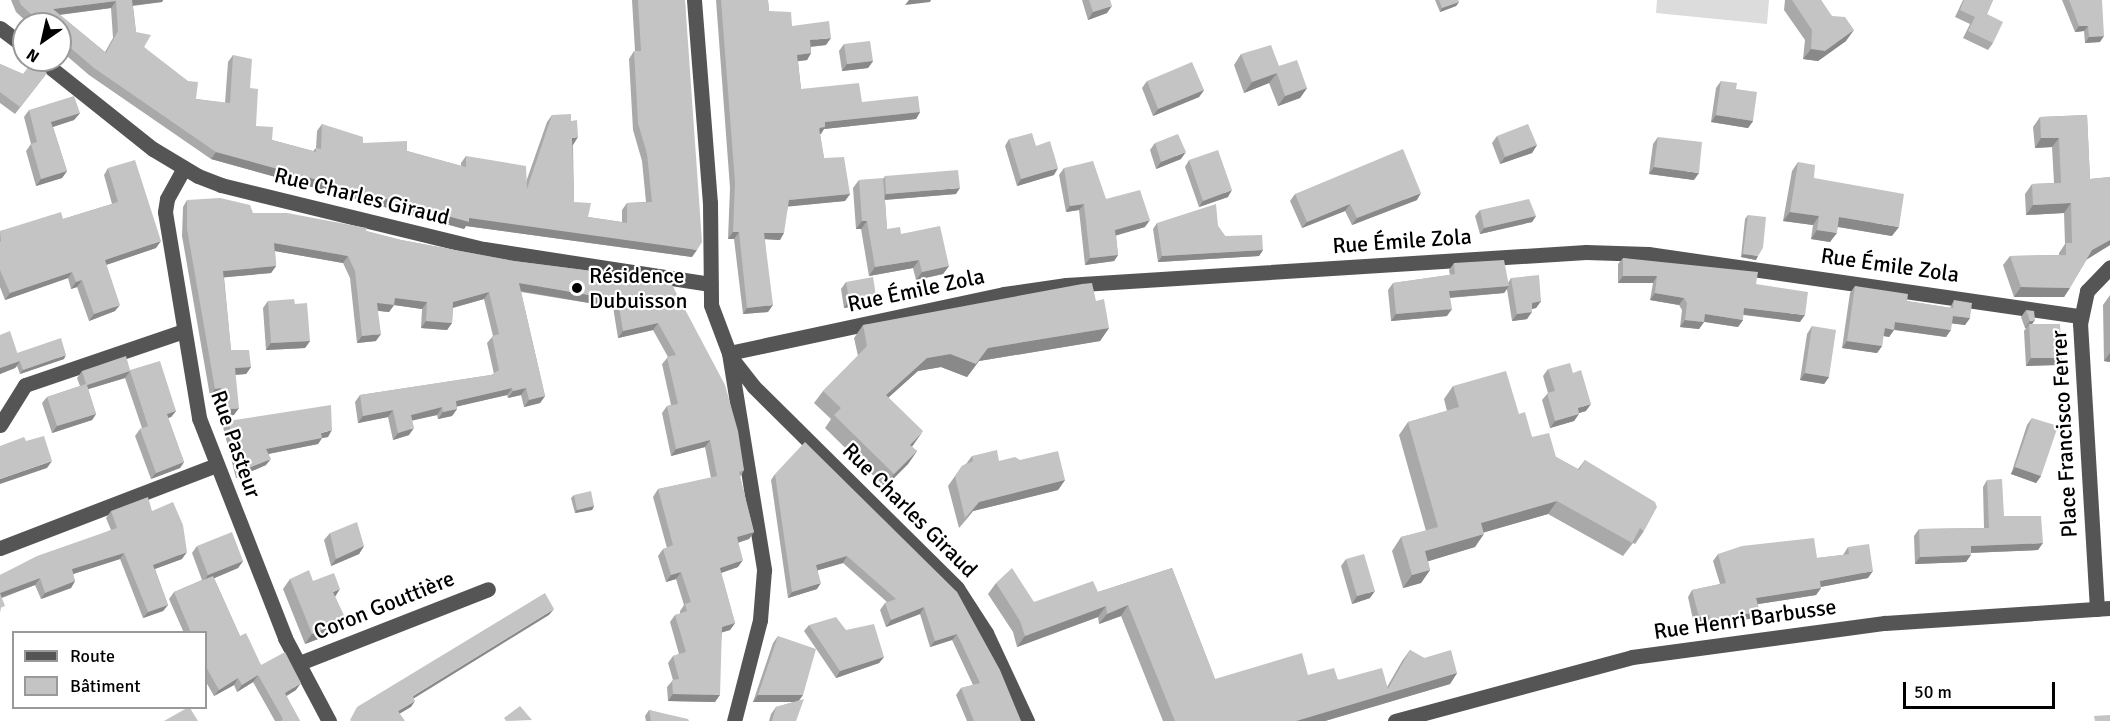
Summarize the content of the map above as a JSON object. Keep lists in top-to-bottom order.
{
  "streets": {
    "street": [
      "Rue Charles Giraud",
      "Rue Émile Zola",
      "Place Francisco Ferrer",
      "Rue Pasteur",
      "Coron Gouttière",
      "Rue Henri Barbusse"
    ]
  },
  "crossings": [
    ["Rue Charles Giraud", "Rue Émile Zola"],
    ["Rue Charles Giraud", "Rue Pasteur"],
    ["Rue Émile Zola", "Place Francisco Ferrer"],
    ["Place Francisco Ferrer", "Rue Henri Barbusse"],
    ["Rue Pasteur", "Coron Gouttière"]
  ],
  "places": ["Résidence Dubuisson"],
  "legend": ["Route", "Bâtiment"],
  "scale_bar": "50 m",
  "north": "bottom left"
}
